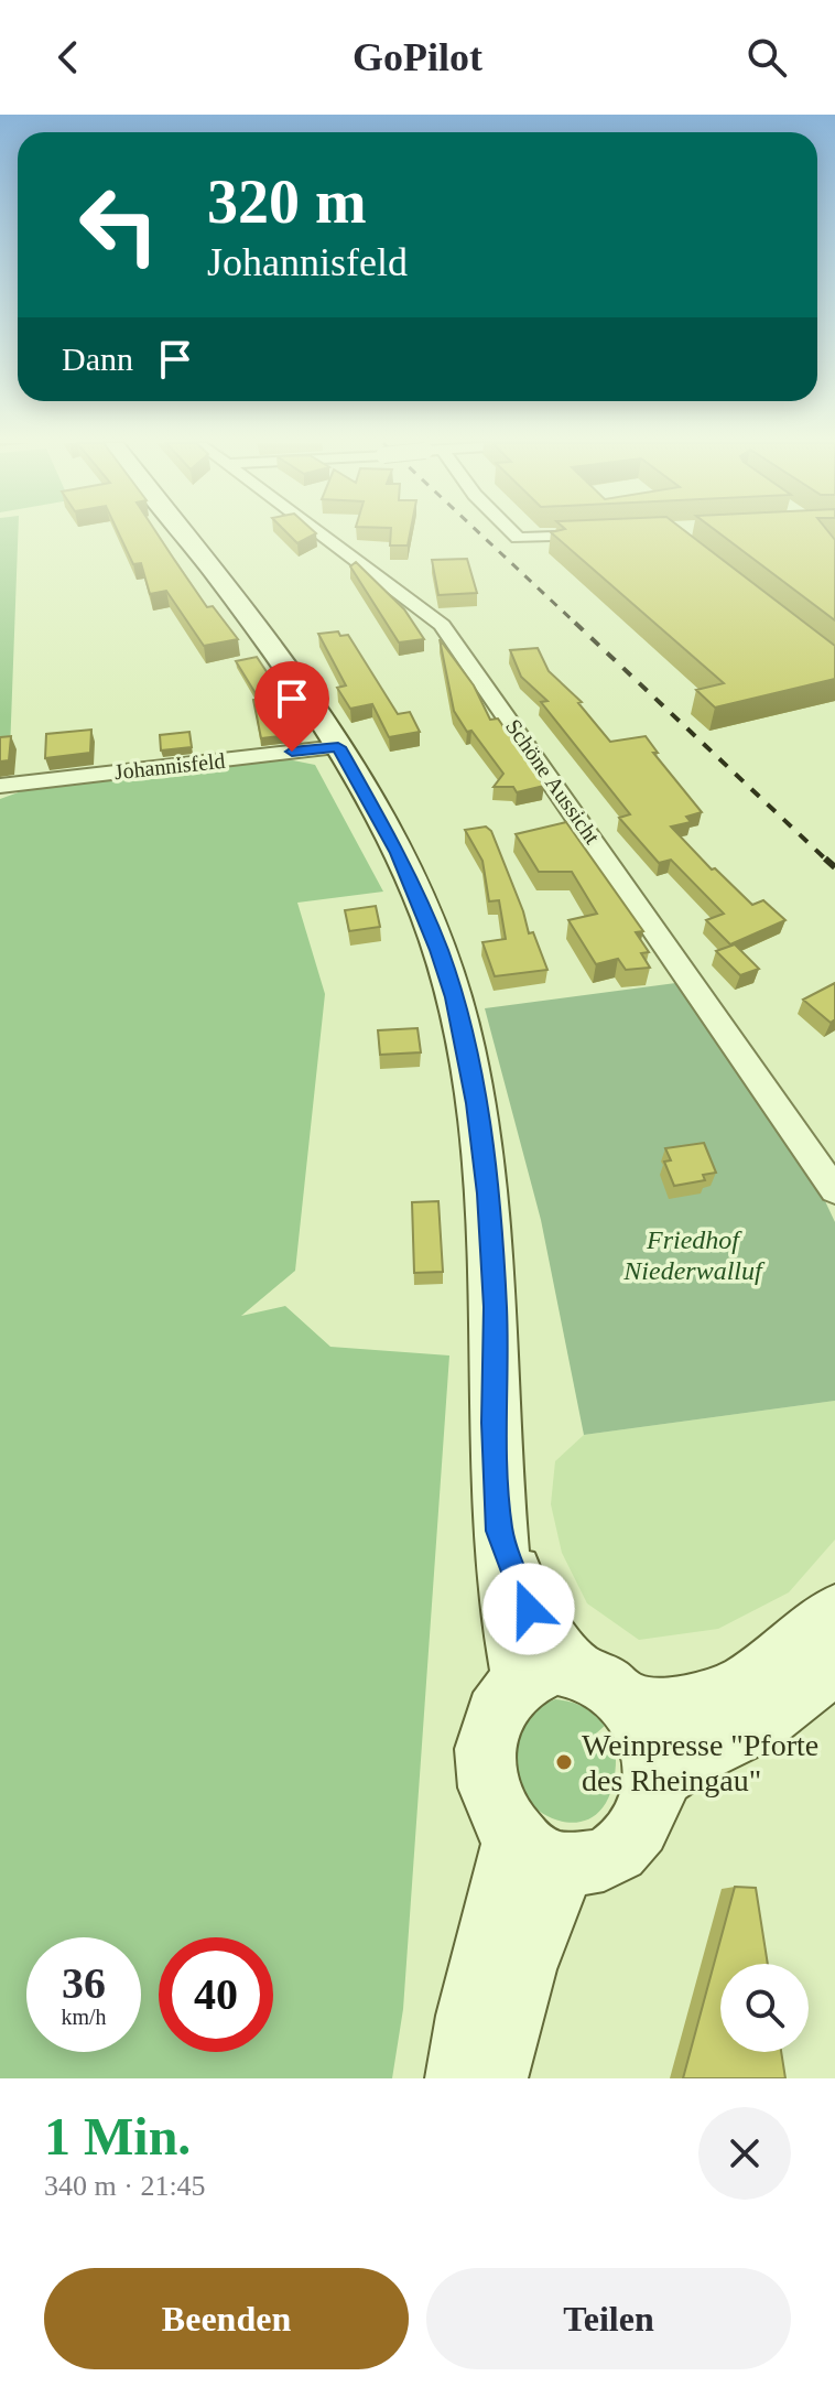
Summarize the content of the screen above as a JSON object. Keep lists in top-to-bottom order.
{
  "streets": {
    "street": ["Johannisfeld", "Schöne Aussicht"]
  },
  "parks": ["Friedhof Niederwalluf"],
  "places": ["Weinpresse \"Pforte des Rheingau\""],
  "page": {
    "header": "GoPilot",
    "turn": ["320 m", "Johannisfeld"],
    "then": "Dann",
    "speed": "36 km/h",
    "limit": "40",
    "heading": ["1 Min.", "340 m · 21:45"],
    "buttons": ["Beenden", "Teilen"]
  }
}
